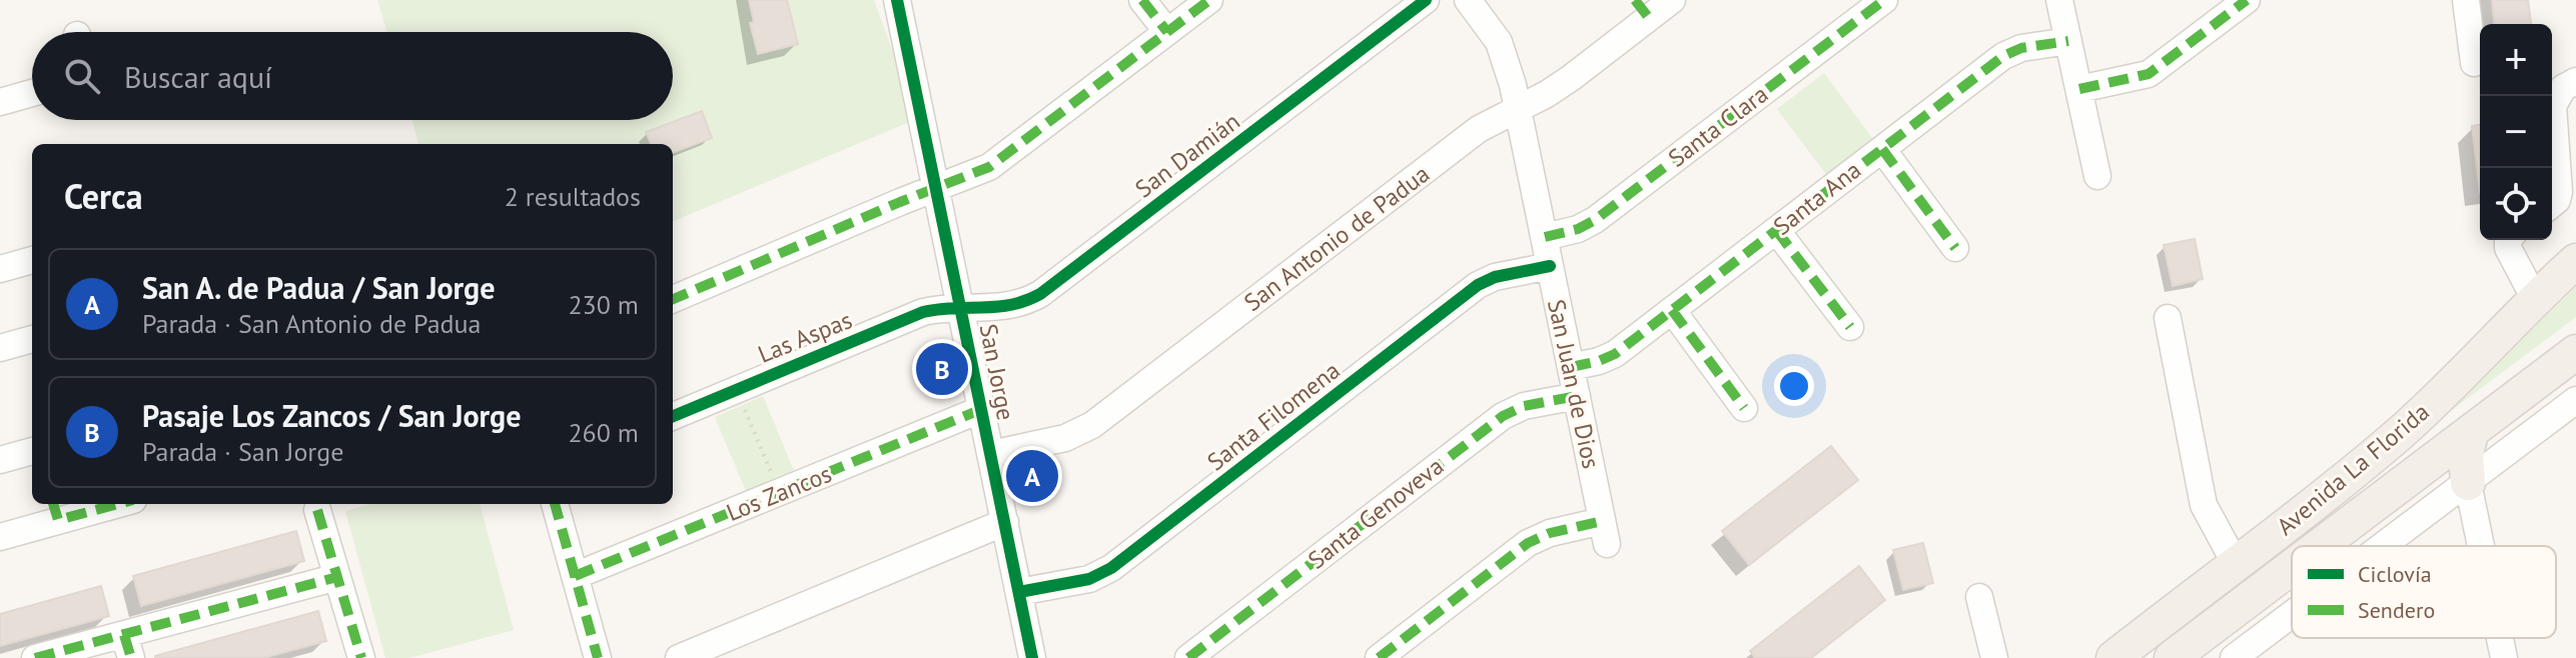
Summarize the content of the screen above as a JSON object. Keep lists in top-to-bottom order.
{
  "streets": {
    "main road": ["Avenida La Florida"],
    "street": [
      "Santa Clara",
      "San Damián",
      "Santa Ana",
      "San Antonio de Padua",
      "Las Aspas",
      "San Jorge",
      "San Juan de Dios",
      "Santa Filomena",
      "Los Zancos",
      "Santa Genoveva"
    ]
  },
  "crossings": [
    ["Santa Clara", "San Juan de Dios"],
    ["San Damián", "Las Aspas"],
    ["San Damián", "San Jorge"],
    ["Santa Ana", "San Juan de Dios"],
    ["San Antonio de Padua", "San Jorge"],
    ["San Antonio de Padua", "San Juan de Dios"],
    ["Las Aspas", "San Jorge"],
    ["San Jorge", "Santa Filomena"],
    ["San Jorge", "Los Zancos"],
    ["San Juan de Dios", "Santa Filomena"],
    ["San Juan de Dios", "Santa Genoveva"]
  ],
  "legend": ["Ciclovía", "Sendero"],
  "page": {
    "map_buttons": ["+", "−"],
    "search": "Buscar aquí",
    "heading": ["Cerca", "2 resultados"],
    "list": [
      {
        "mark": "A",
        "name": "San A. de Padua / San Jorge",
        "note": "Parada · San Antonio de Padua",
        "value": "230 m"
      },
      {
        "mark": "B",
        "name": "Pasaje Los Zancos / San Jorge",
        "note": "Parada · San Jorge",
        "value": "260 m"
      }
    ],
    "pins": ["B", "A"]
  }
}
